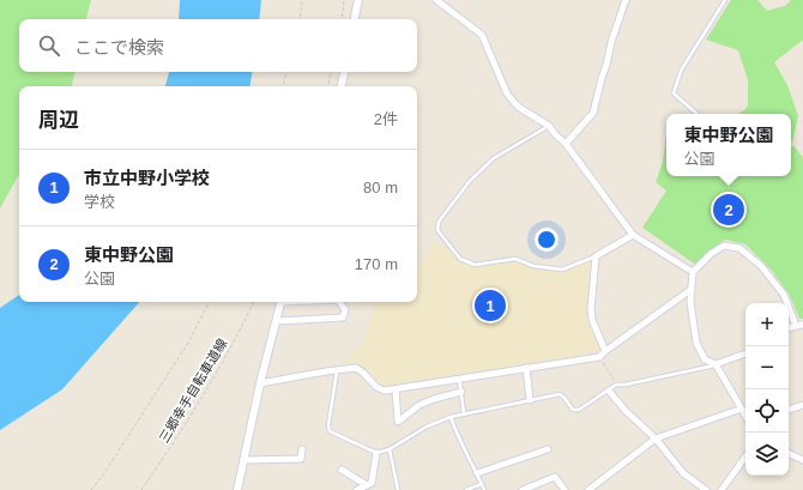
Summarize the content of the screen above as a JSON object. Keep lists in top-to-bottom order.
{
  "streets": {
    "path": ["三郷幸手自転車道線"]
  },
  "page": {
    "search": "ここで検索",
    "heading": ["周辺", "2件"],
    "popup": ["東中野公園", "公園"],
    "list": [
      {
        "mark": "1",
        "name": "市立中野小学校",
        "note": "学校",
        "value": "80 m"
      },
      {
        "mark": "2",
        "name": "東中野公園",
        "note": "公園",
        "value": "170 m"
      }
    ],
    "pins": ["2", "1"],
    "map_buttons": ["+", "−"]
  }
}
